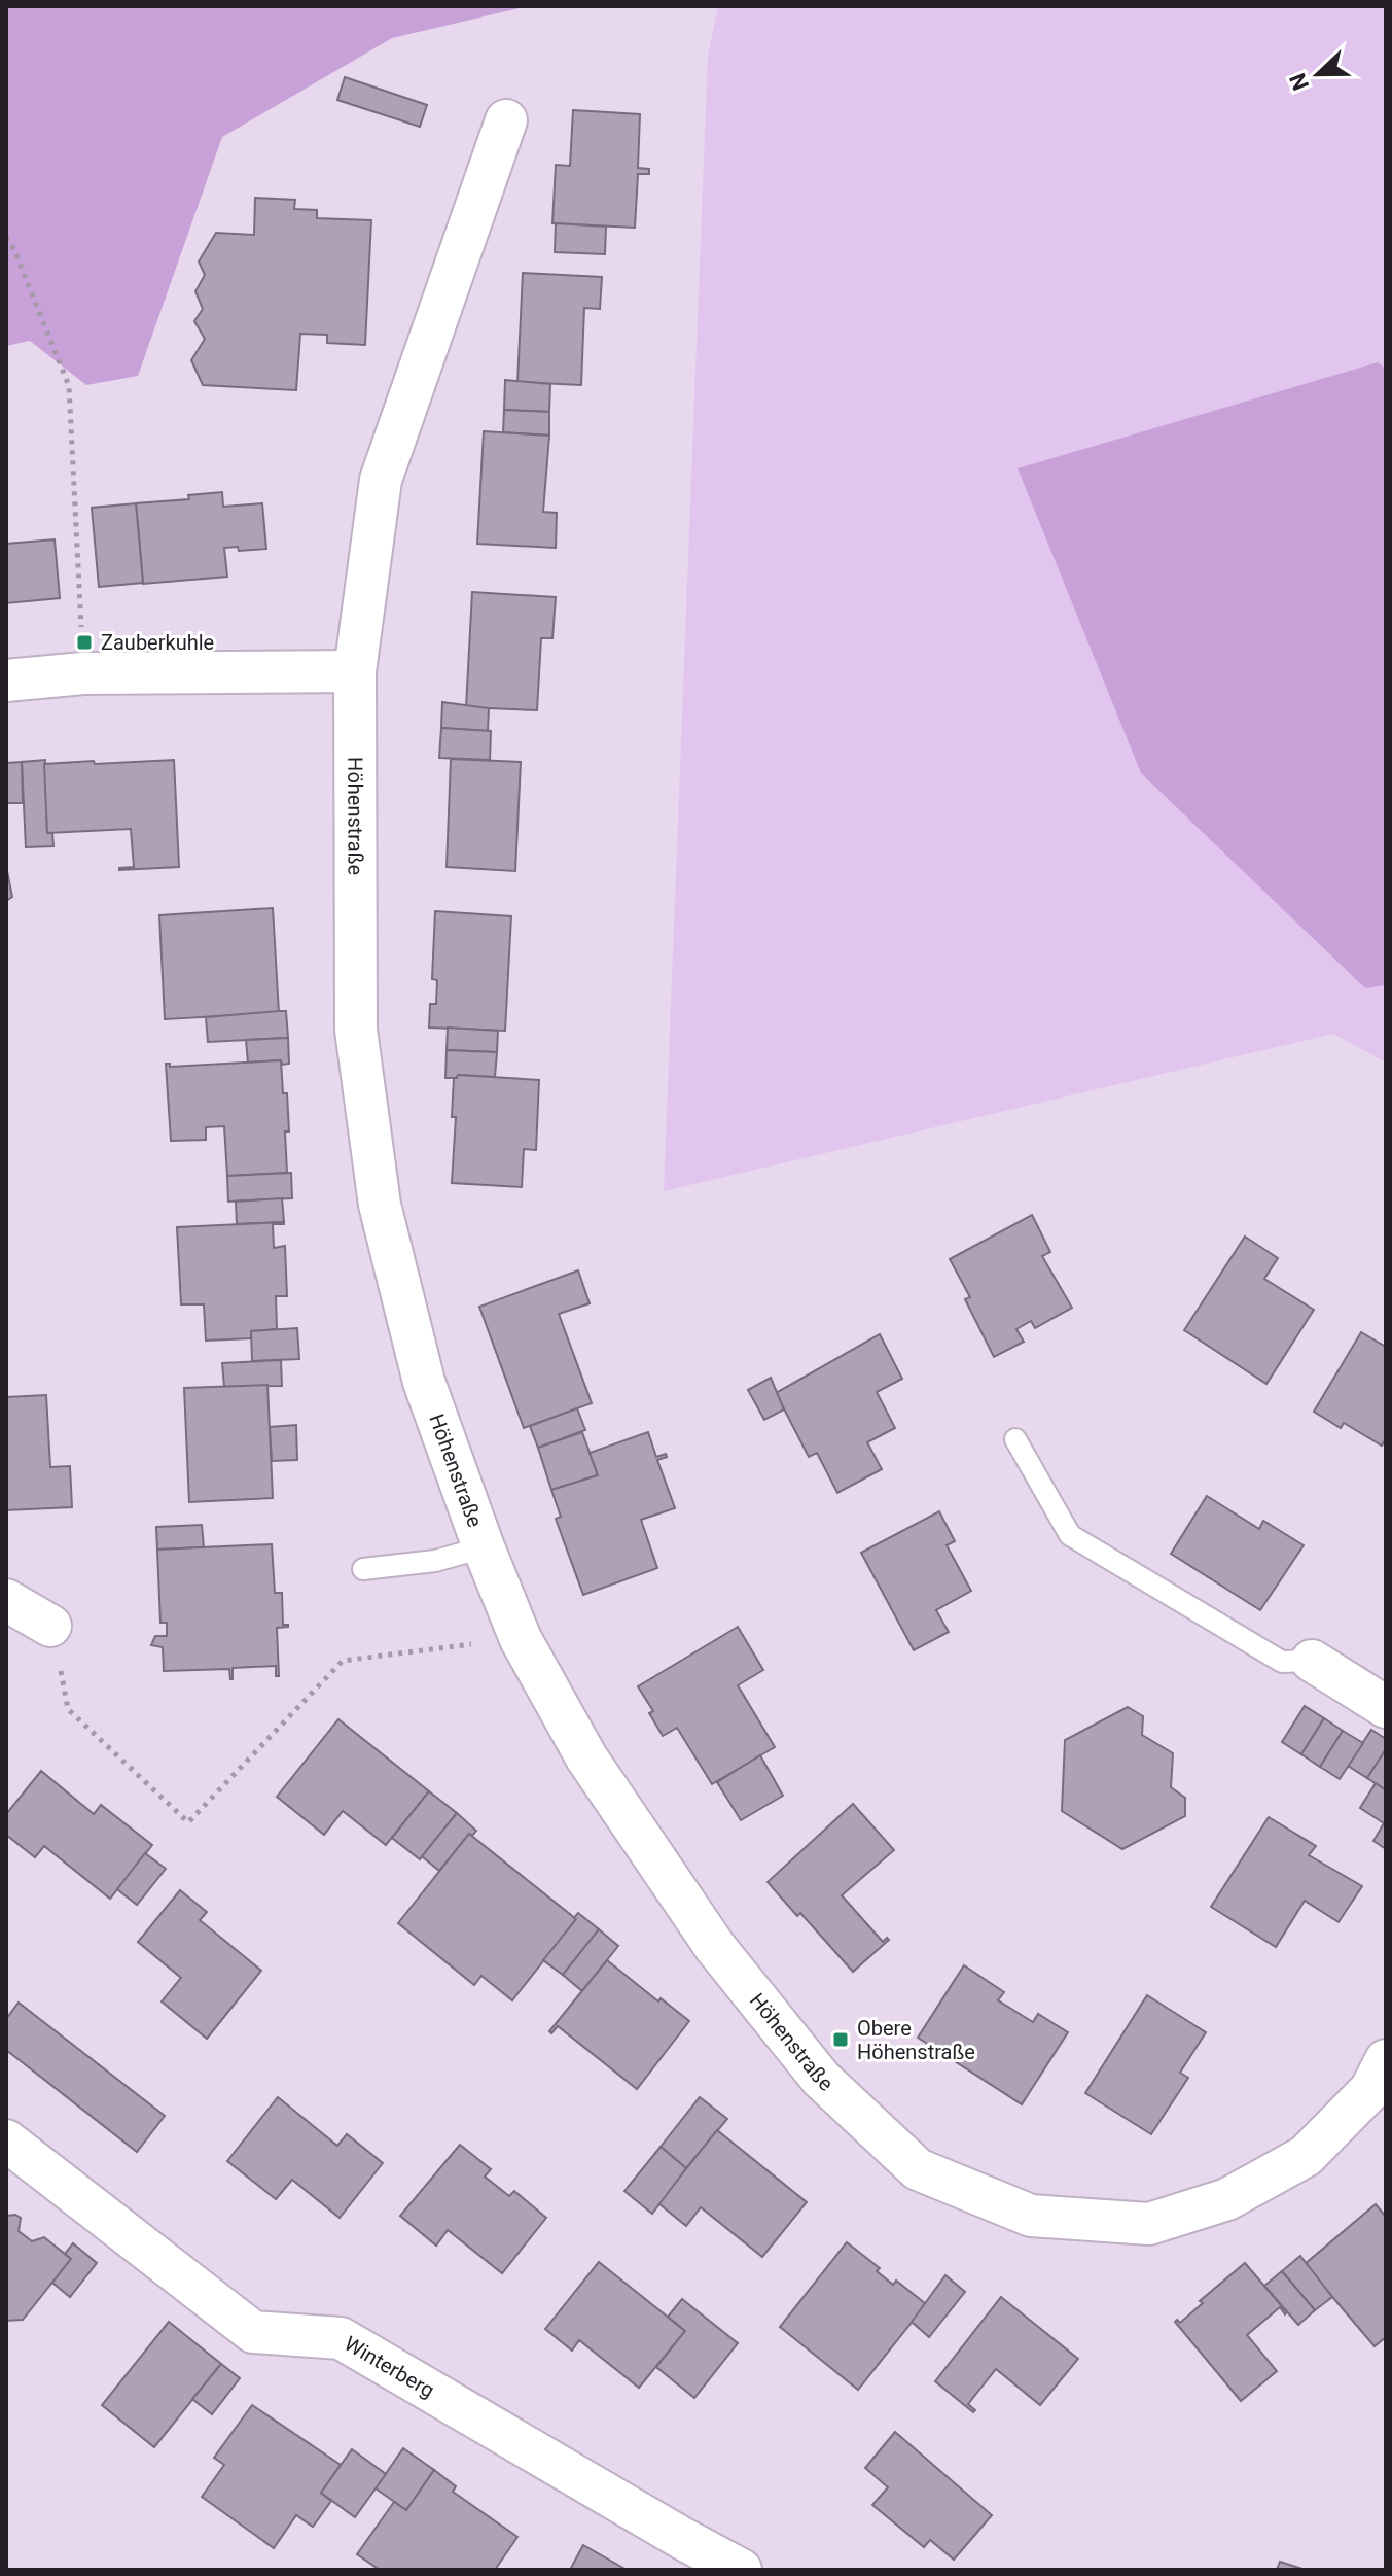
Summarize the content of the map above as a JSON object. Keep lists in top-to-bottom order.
{
  "streets": {
    "street": ["Höhenstraße", "Winterberg"]
  },
  "places": {
    "transit": ["Zauberkuhle", "Obere Höhenstraße"]
  },
  "north": "left"
}
